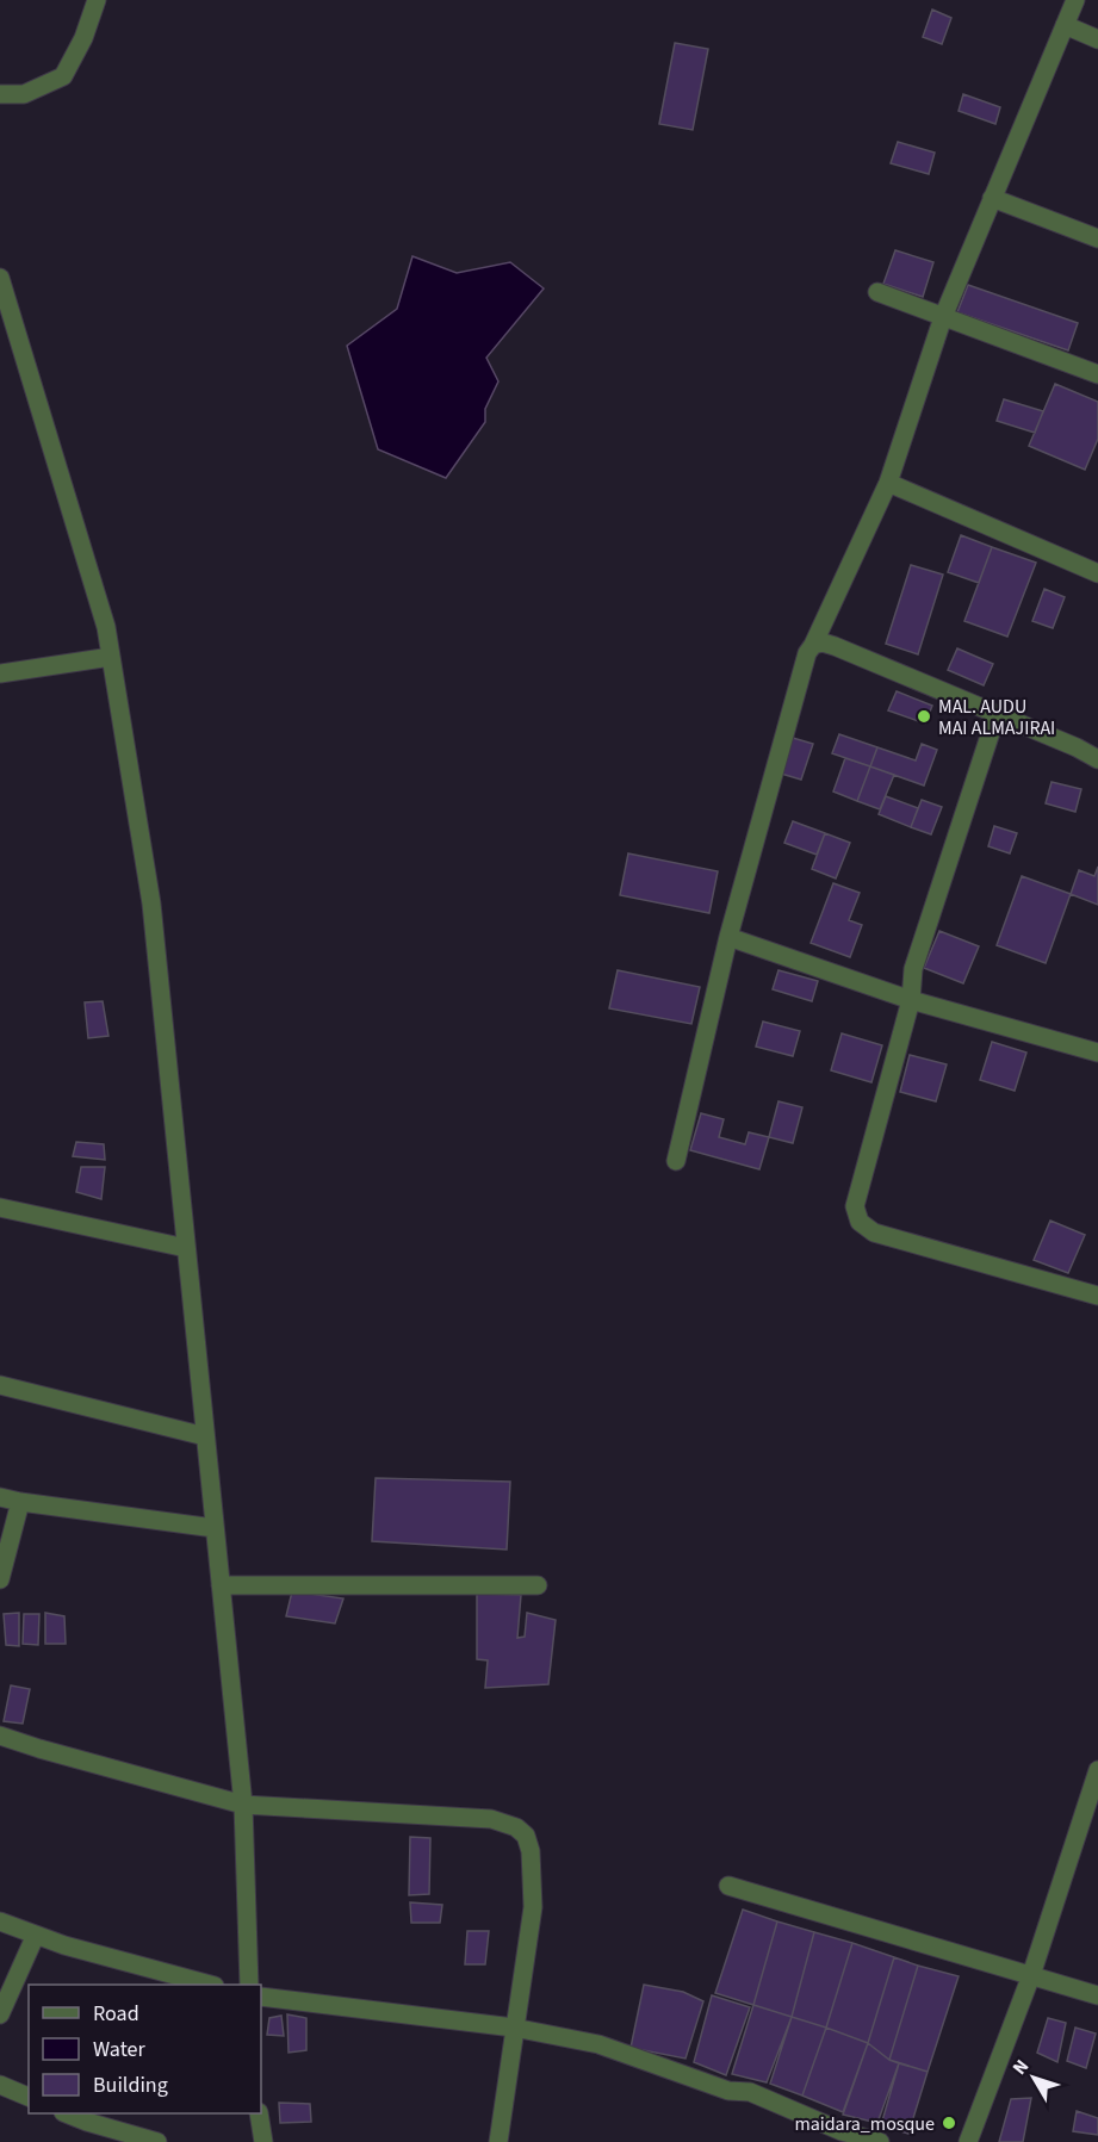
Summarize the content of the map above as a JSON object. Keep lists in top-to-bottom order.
{
  "places": ["MAL. AUDU MAI ALMAJIRAI", "maidara_mosque"],
  "legend": ["Road", "Water", "Building"],
  "north": "top left"
}
